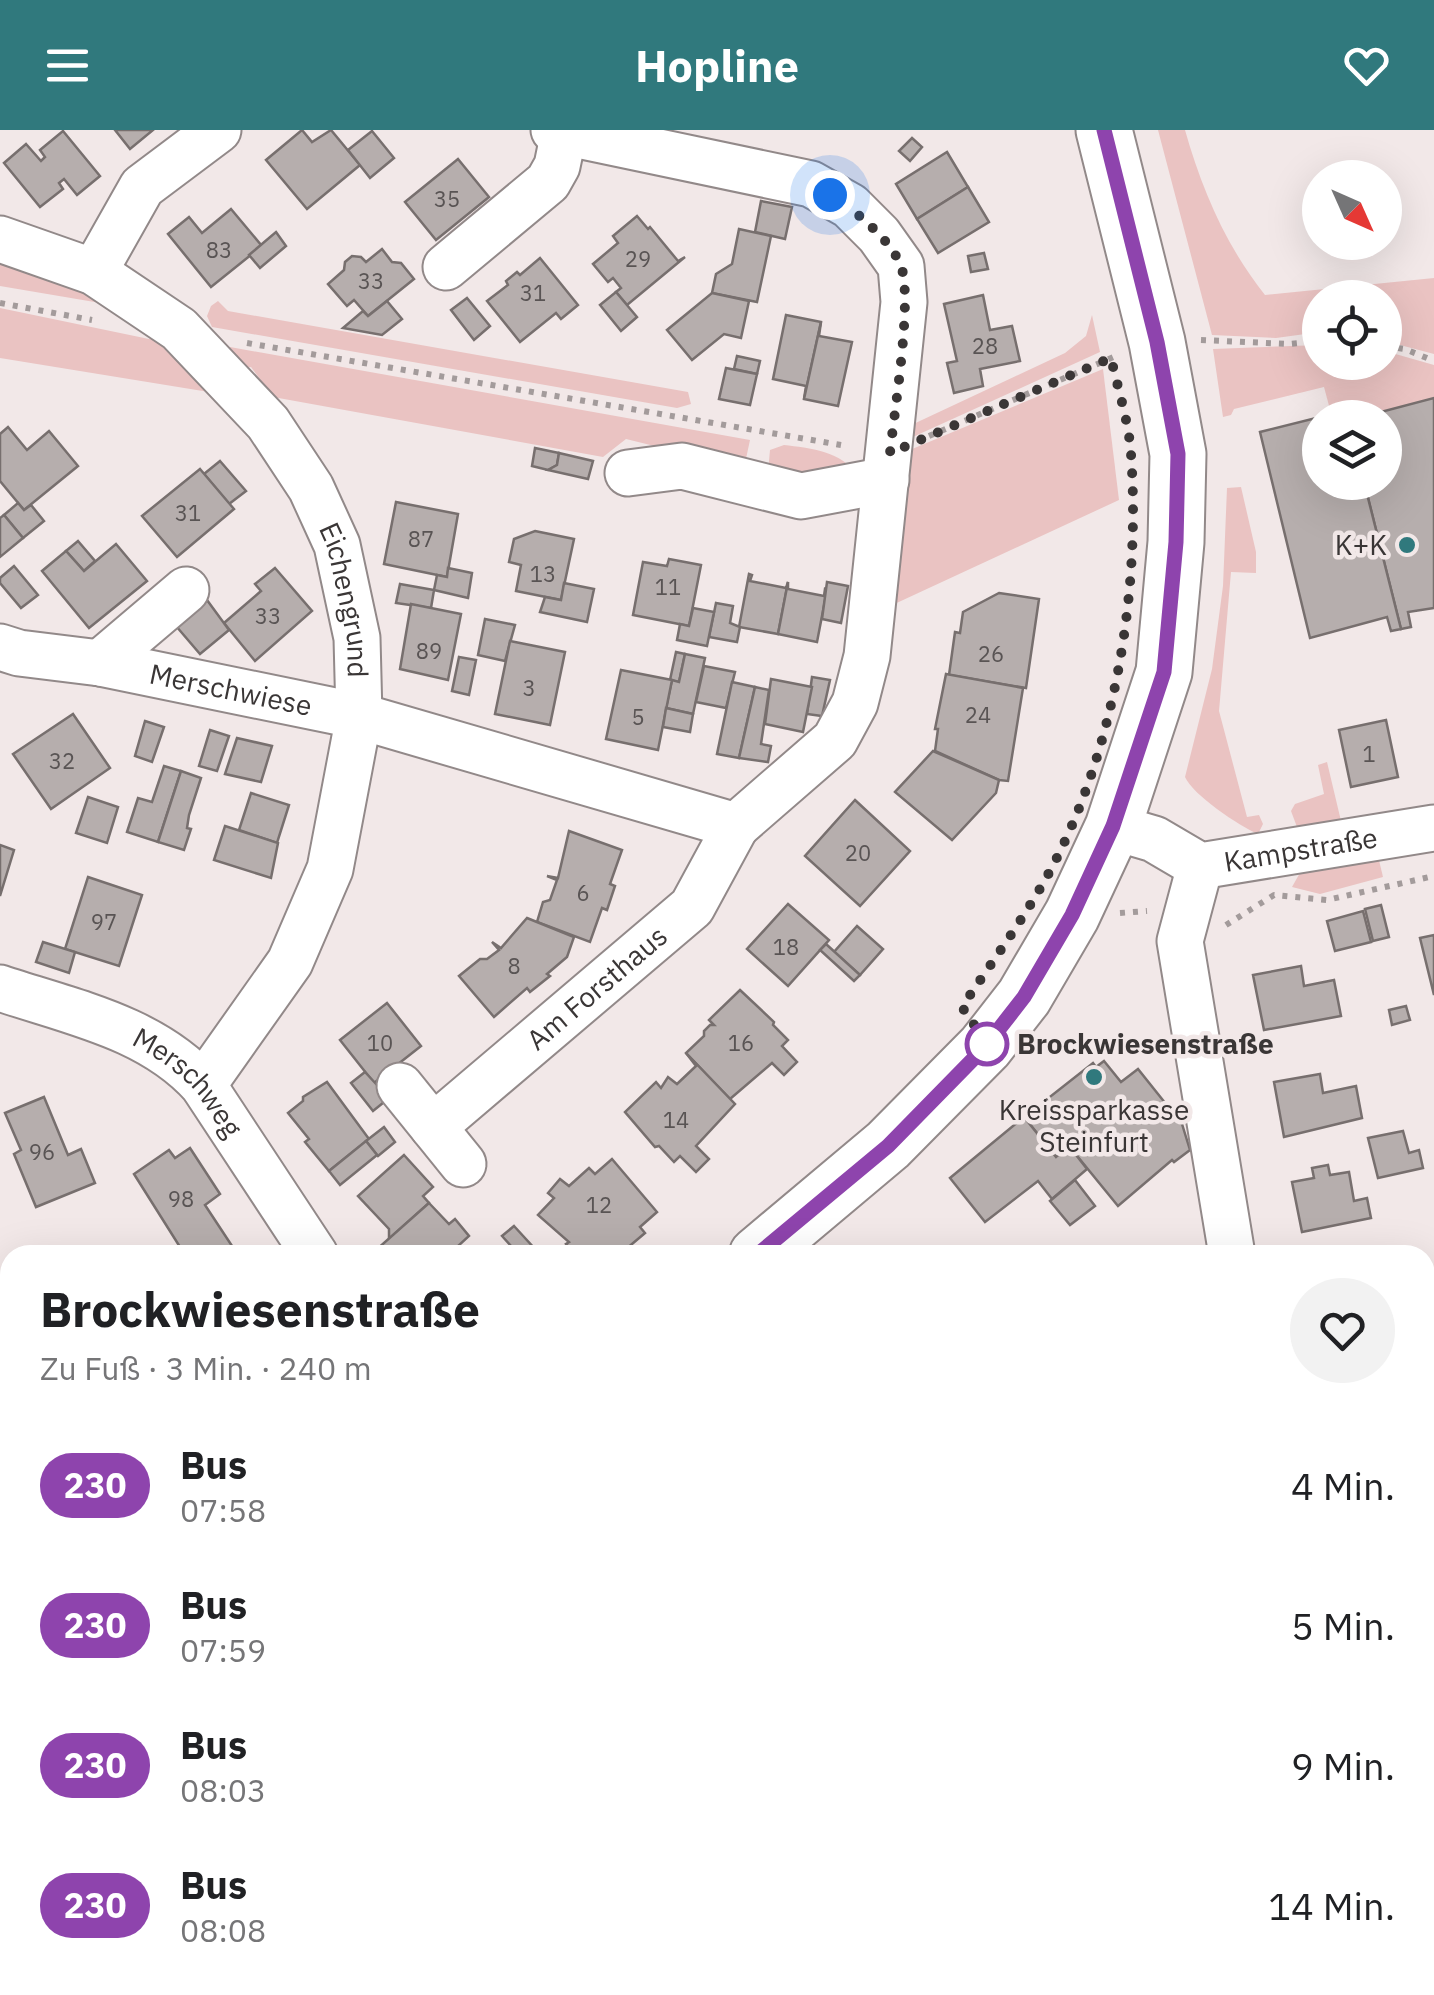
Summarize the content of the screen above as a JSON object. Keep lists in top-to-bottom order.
{
  "streets": {
    "street": [
      "Eichengrund",
      "Merschwiese",
      "Kampstraße",
      "Am Forsthaus",
      "Merschweg"
    ]
  },
  "crossings": [
    ["Eichengrund", "Merschwiese"],
    ["Eichengrund", "Merschweg"]
  ],
  "places": ["K+K", "Brockwiesenstraße", "Kreissparkasse Steinfurt"],
  "lines": ["bus line 230"],
  "house_numbers": [
    "35",
    "83",
    "29",
    "33",
    "31",
    "28",
    "31",
    "87",
    "13",
    "11",
    "33",
    "89",
    "26",
    "3",
    "24",
    "5",
    "1",
    "32",
    "20",
    "6",
    "97",
    "18",
    "8",
    "10",
    "16",
    "14",
    "96",
    "98",
    "12"
  ],
  "north": "bottom right",
  "page": {
    "header": "Hopline",
    "heading": ["Brockwiesenstraße", "Zu Fuß · 3 Min. · 240 m"],
    "list": [
      {
        "mark": "230",
        "name": "Bus",
        "note": "07:58",
        "value": "4 Min."
      },
      {
        "mark": "230",
        "name": "Bus",
        "note": "07:59",
        "value": "5 Min."
      },
      {
        "mark": "230",
        "name": "Bus",
        "note": "08:03",
        "value": "9 Min."
      },
      {
        "mark": "230",
        "name": "Bus",
        "note": "08:08",
        "value": "14 Min."
      }
    ]
  }
}
